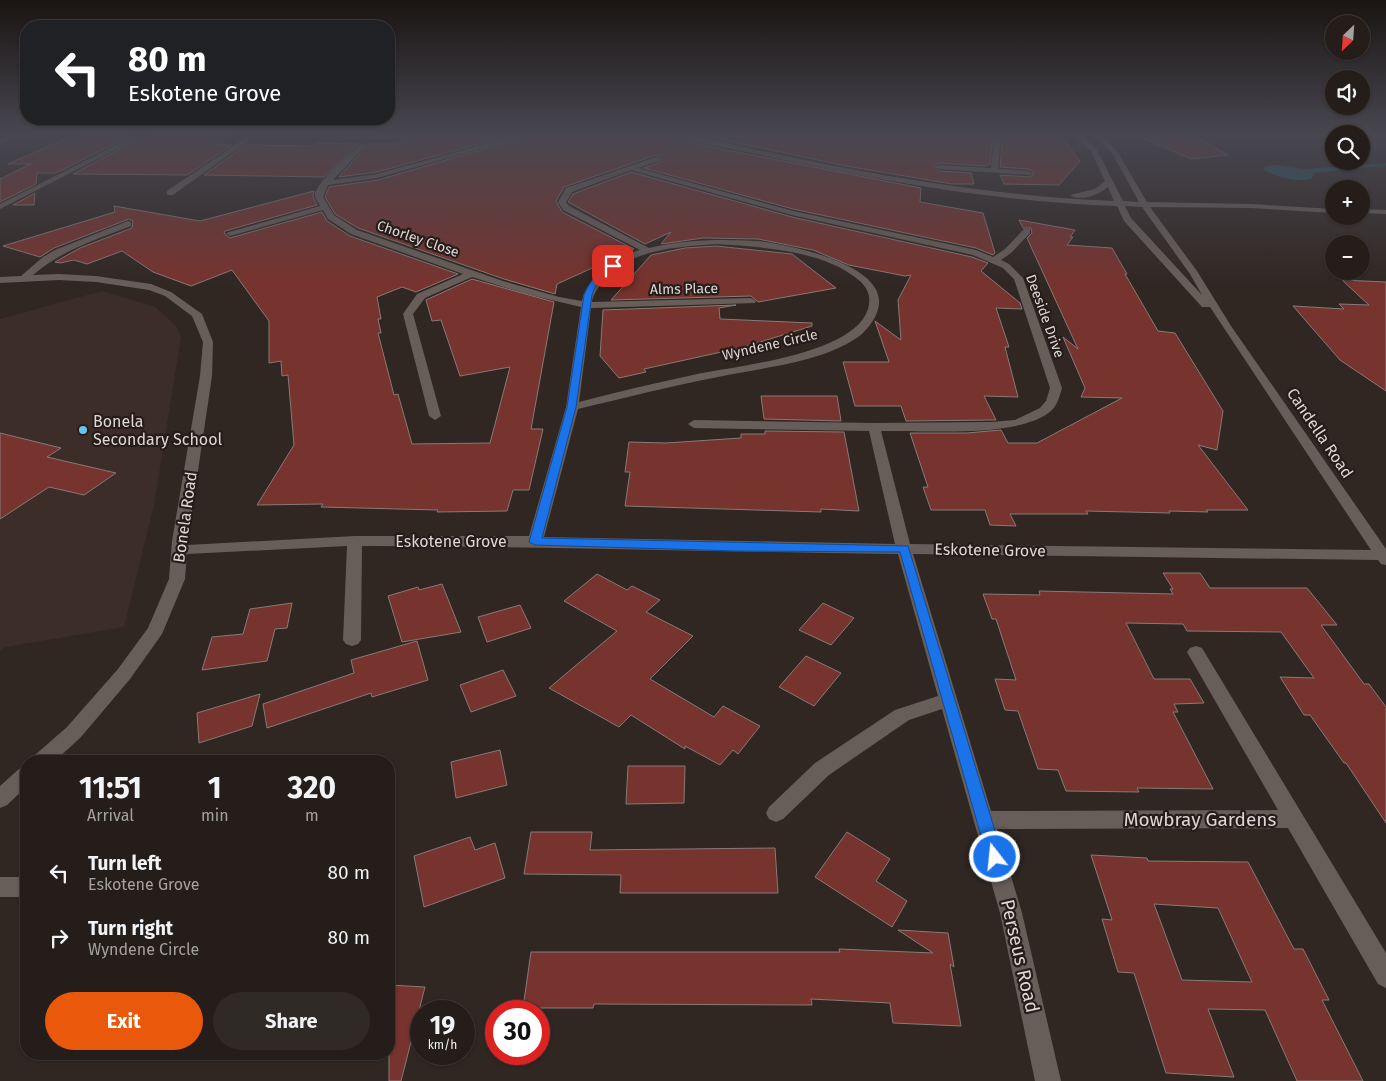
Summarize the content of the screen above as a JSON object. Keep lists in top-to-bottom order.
{
  "streets": {
    "street": [
      "Chorley Close",
      "Alms Place",
      "Deeside Drive",
      "Wyndene Circle",
      "Candella Road",
      "Bonela Road",
      "Eskotene Grove",
      "Mowbray Gardens",
      "Perseus Road"
    ]
  },
  "crossings": [
    ["Chorley Close", "Alms Place"],
    ["Chorley Close", "Wyndene Circle"],
    ["Alms Place", "Wyndene Circle"],
    ["Deeside Drive", "Perseus Road"],
    ["Wyndene Circle", "Eskotene Grove"],
    ["Candella Road", "Eskotene Grove"],
    ["Bonela Road", "Eskotene Grove"],
    ["Eskotene Grove", "Perseus Road"],
    ["Mowbray Gardens", "Perseus Road"]
  ],
  "places": ["Bonela Secondary School"],
  "north": "bottom left",
  "page": {
    "map_buttons": ["+", "−"],
    "turn": ["80 m", "Eskotene Grove"],
    "eta": [
      "11:51",
      "Arrival",
      "1",
      "min",
      "320",
      "m"
    ],
    "list": [
      {
        "name": "Turn left",
        "note": "Eskotene Grove",
        "value": "80 m"
      },
      {
        "name": "Turn right",
        "note": "Wyndene Circle",
        "value": "80 m"
      }
    ],
    "buttons": ["Exit", "Share"],
    "speed": "19 km/h",
    "limit": "30"
  }
}
